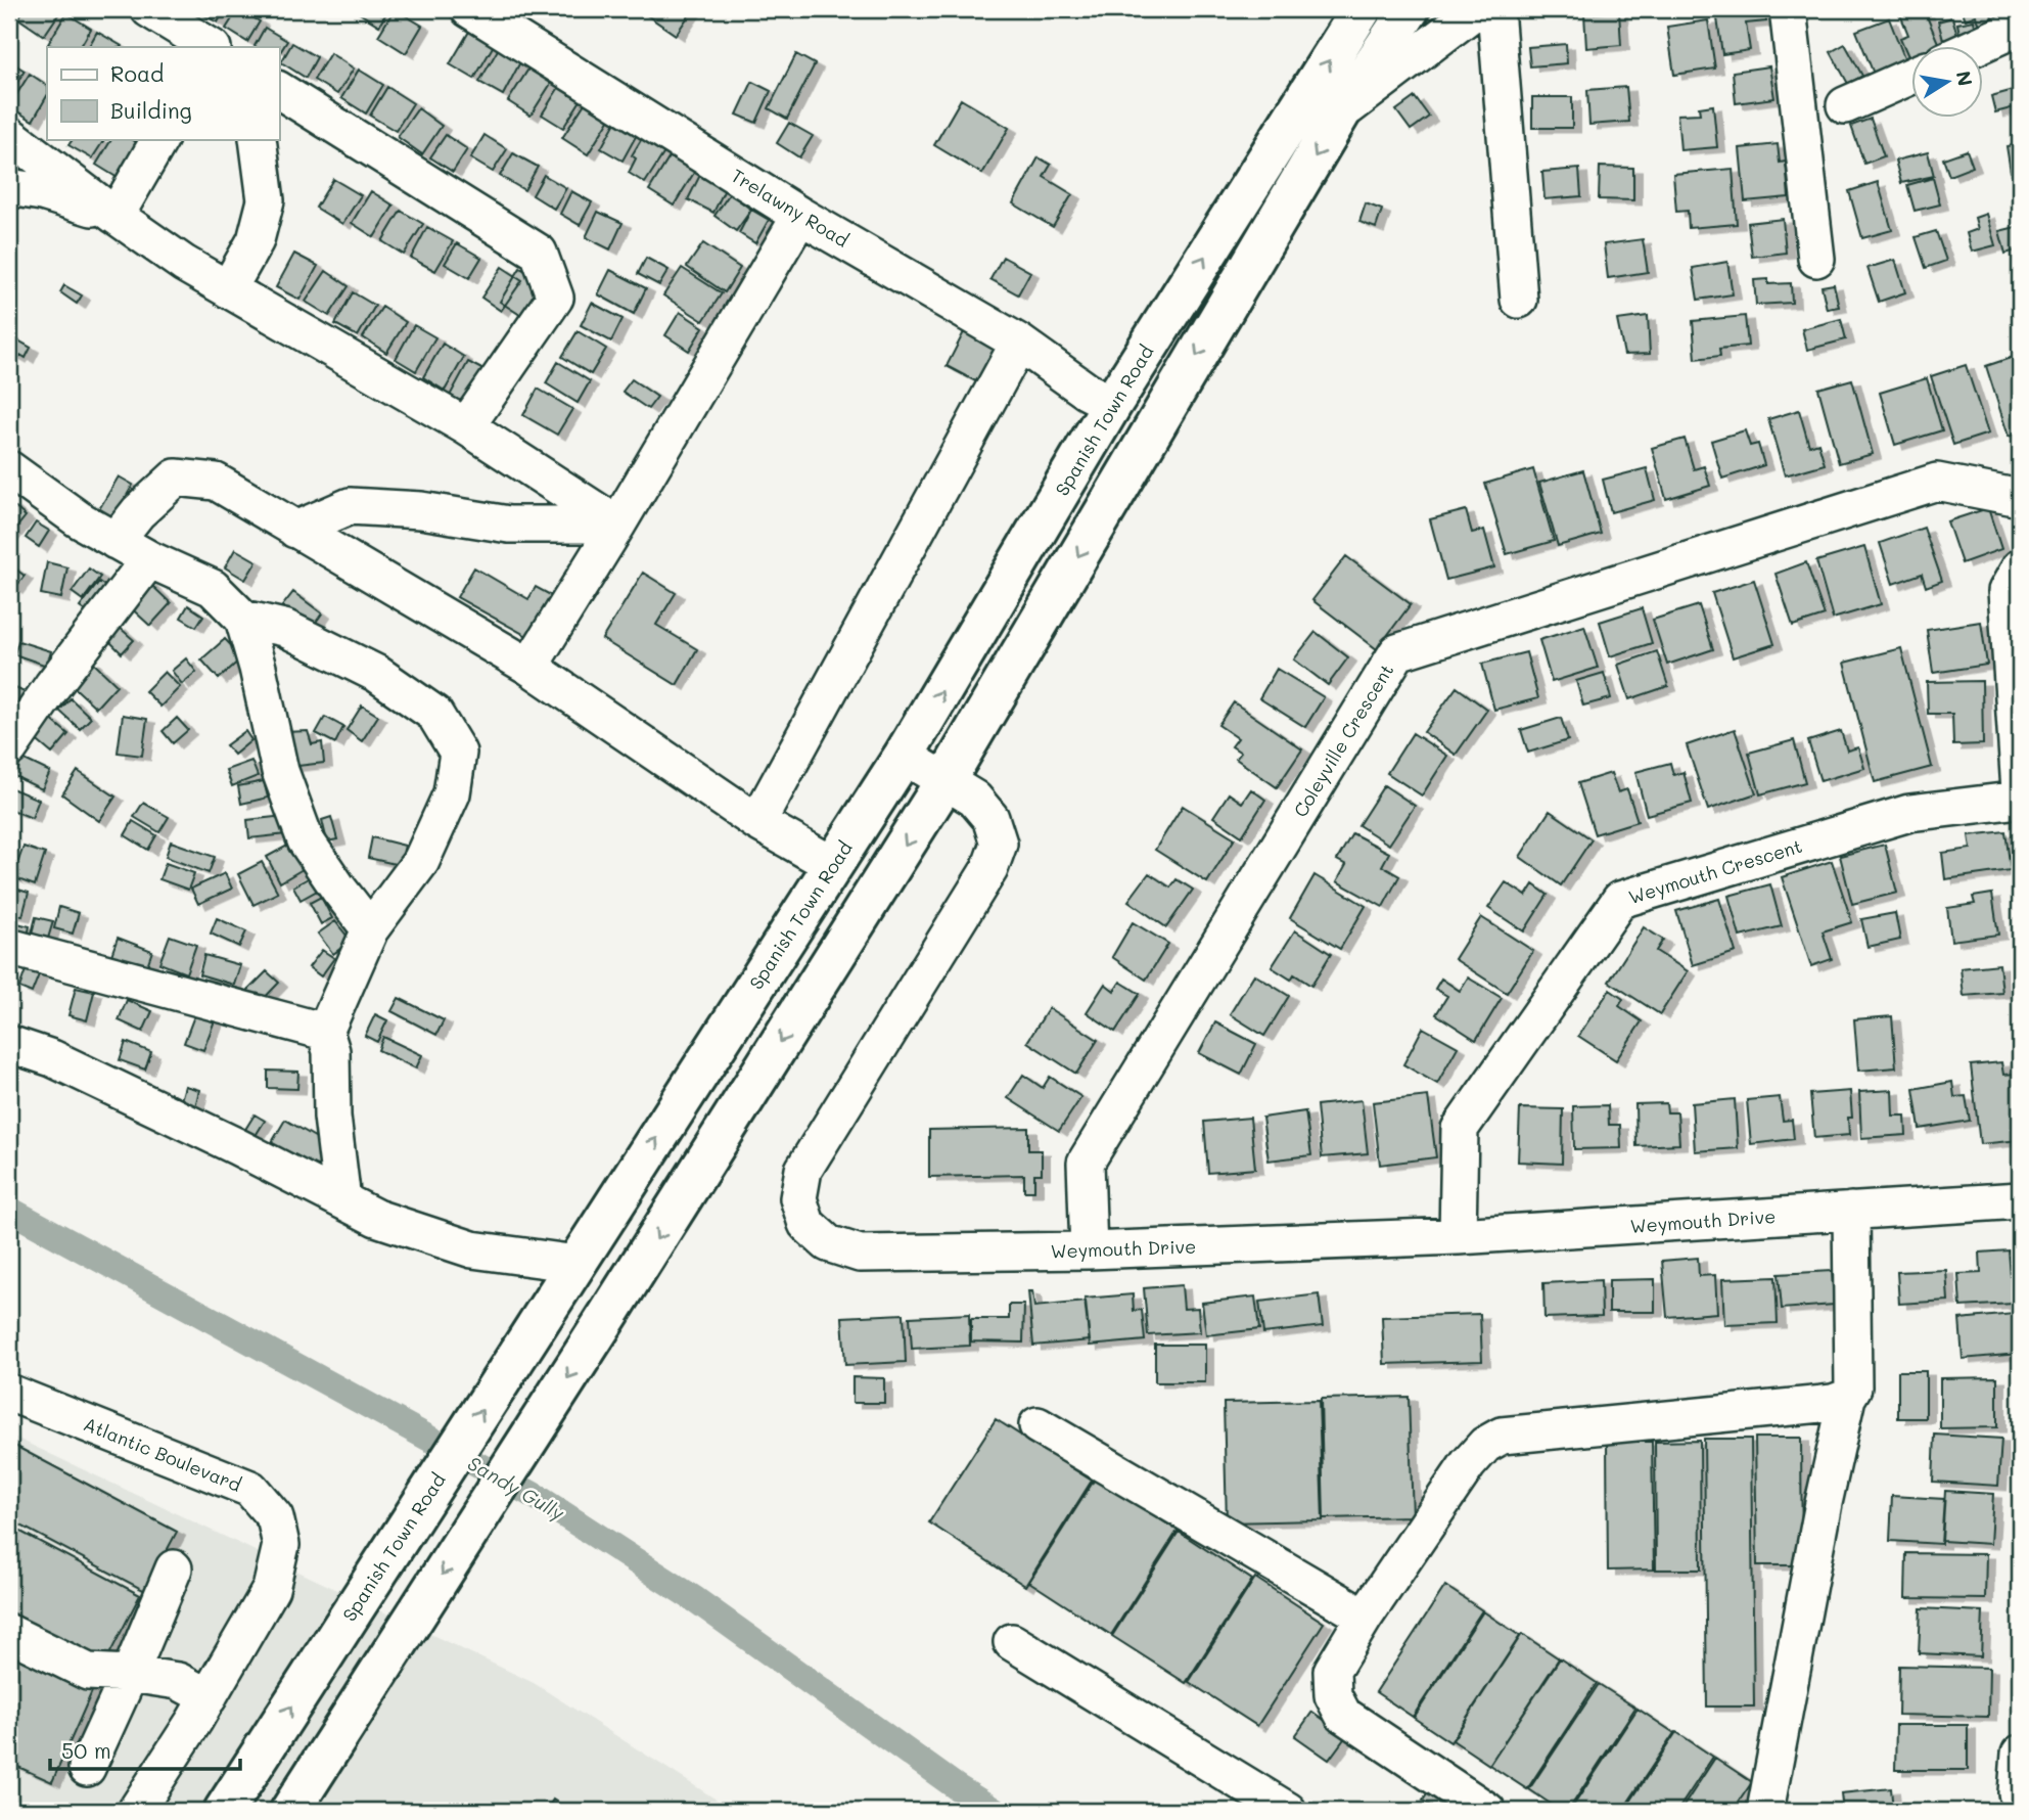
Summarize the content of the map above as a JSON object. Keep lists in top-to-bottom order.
{
  "streets": {
    "highway": ["Spanish Town Road"],
    "street": [
      "Trelawny Road",
      "Coleyville Crescent",
      "Weymouth Crescent",
      "Weymouth Drive",
      "Atlantic Boulevard"
    ]
  },
  "crossings": [
    ["Trelawny Road", "Spanish Town Road"],
    ["Spanish Town Road", "Weymouth Drive"],
    ["Coleyville Crescent", "Weymouth Drive"],
    ["Weymouth Crescent", "Weymouth Drive"]
  ],
  "water": ["Sandy Gully"],
  "legend": ["Road", "Building"],
  "scale_bar": "50 m",
  "north": "right"
}
